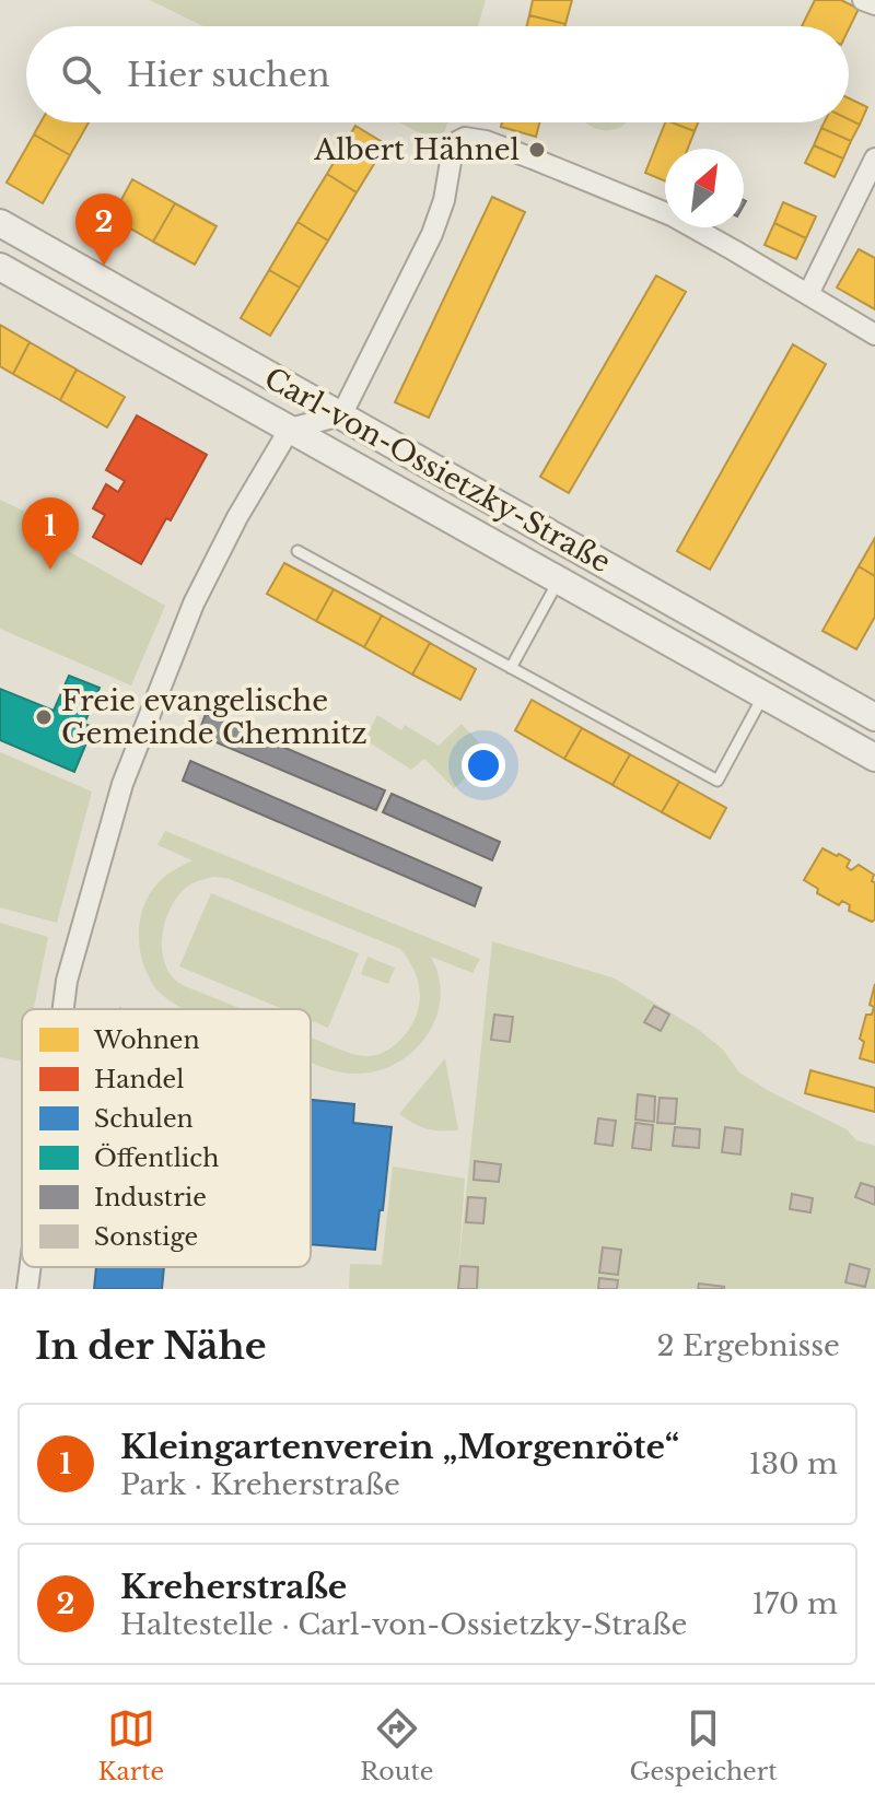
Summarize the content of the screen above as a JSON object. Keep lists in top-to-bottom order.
{
  "streets": {
    "street": ["Carl-von-Ossietzky-Straße"]
  },
  "places": ["Albert Hähnel", "Freie evangelische Gemeinde Chemnitz"],
  "legend": [
    "Wohnen",
    "Handel",
    "Schulen",
    "Öffentlich",
    "Industrie",
    "Sonstige"
  ],
  "north": "top right",
  "page": {
    "search": "Hier suchen",
    "pins": ["2", "1"],
    "heading": ["In der Nähe", "2 Ergebnisse"],
    "list": [
      {
        "mark": "1",
        "name": "Kleingartenverein „Morgenröte“",
        "note": "Park · Kreherstraße",
        "value": "130 m"
      },
      {
        "mark": "2",
        "name": "Kreherstraße",
        "note": "Haltestelle · Carl-von-Ossietzky-Straße",
        "value": "170 m"
      }
    ],
    "nav": ["Karte", "Route", "Gespeichert"]
  }
}
